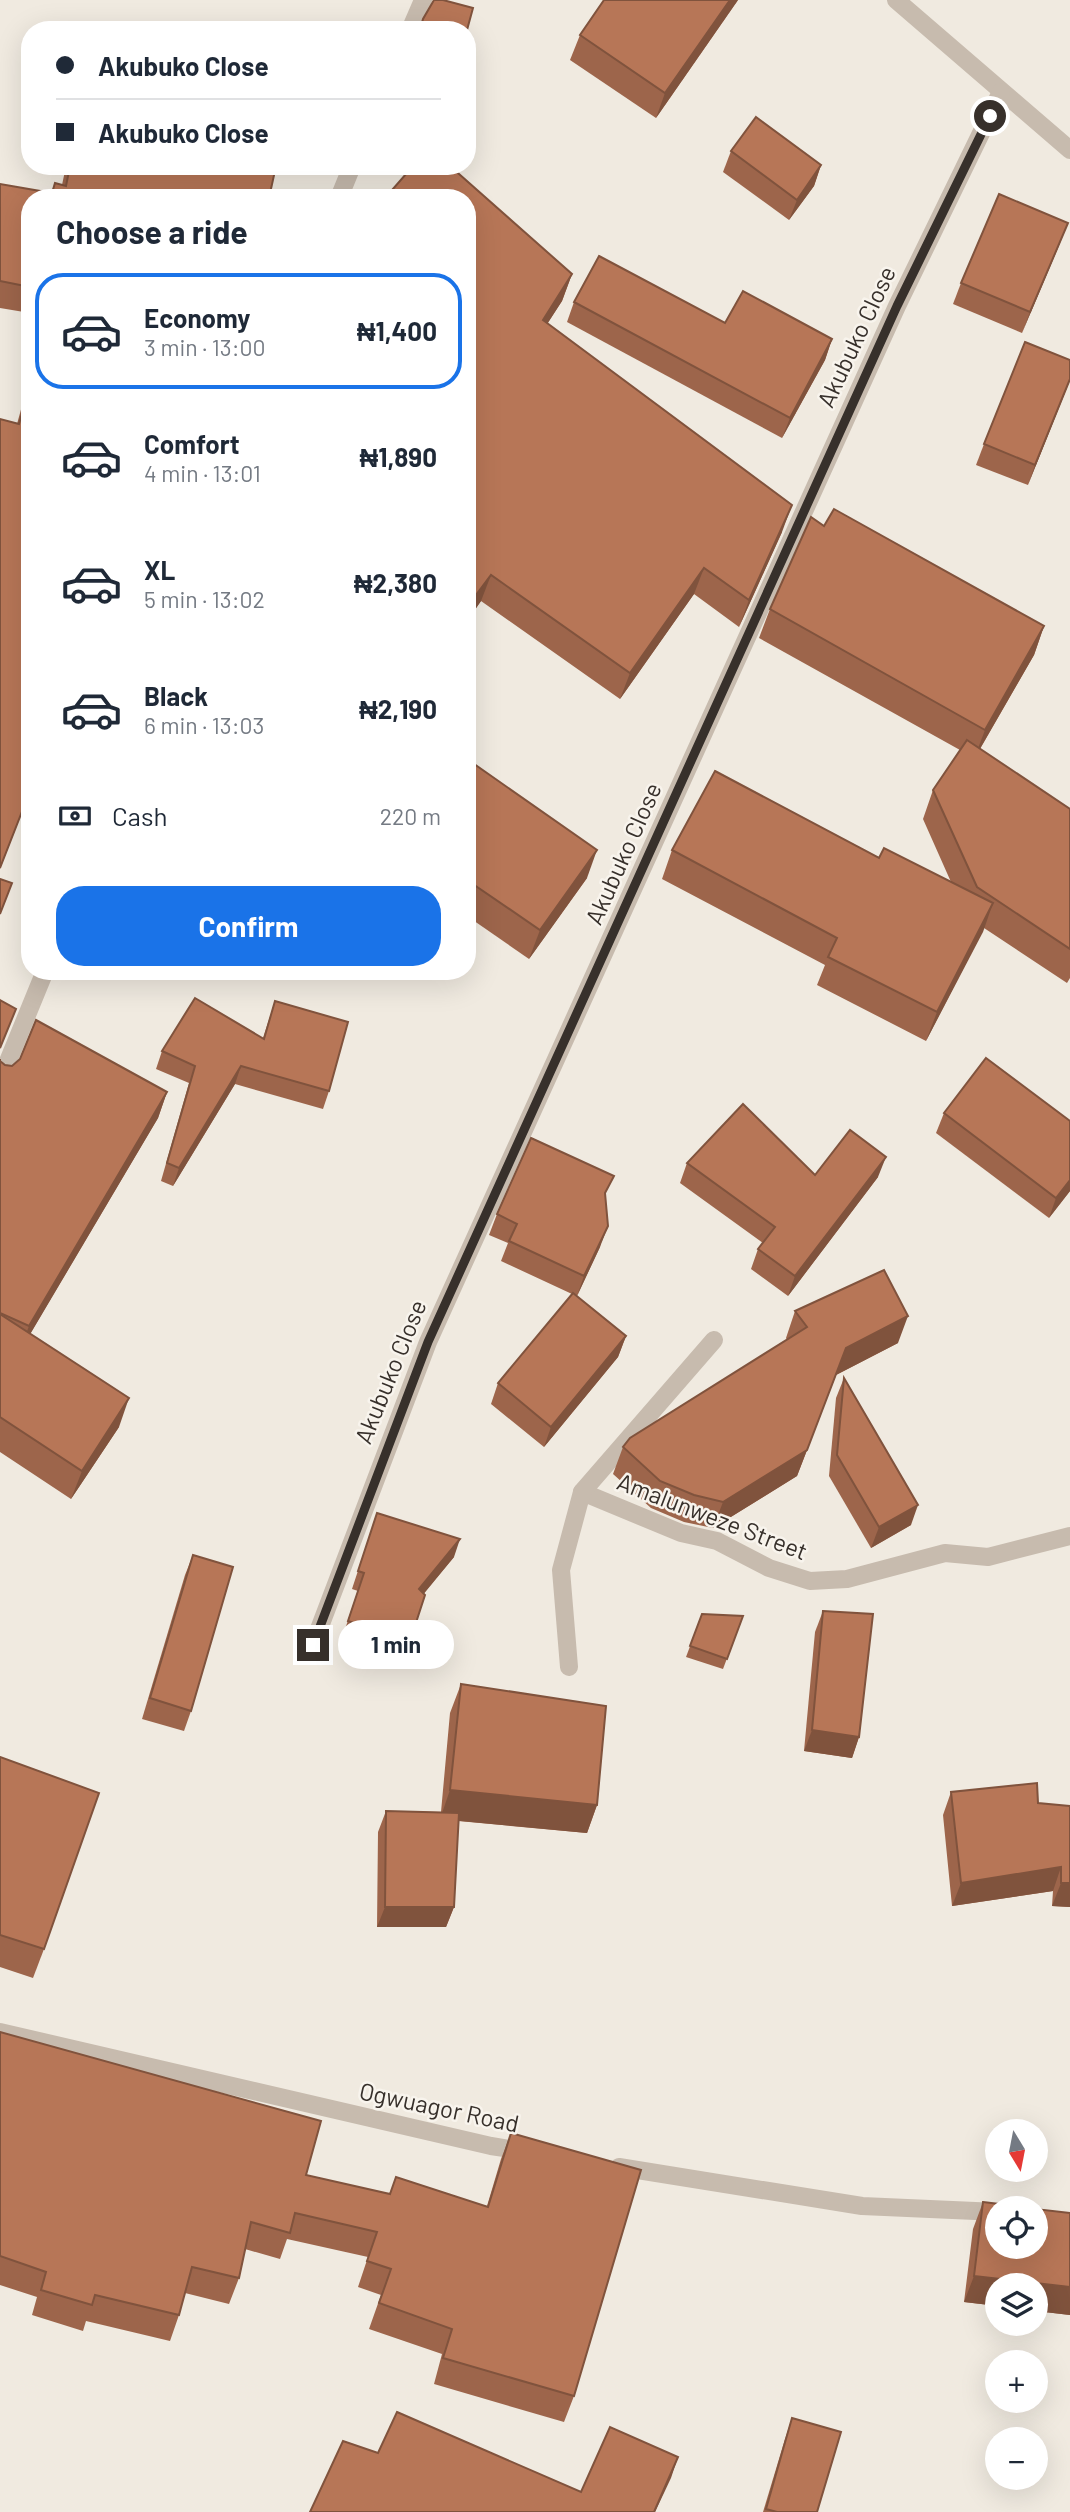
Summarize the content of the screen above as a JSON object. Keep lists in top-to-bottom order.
{
  "streets": {
    "street": ["Akubuko Close", "Amalunweze Street", "Ogwuagor Road"]
  },
  "north": "bottom",
  "page": {
    "banner": ["Akubuko Close", "Akubuko Close"],
    "heading": "Choose a ride",
    "list": [
      {
        "name": "Economy",
        "note": "3 min · 13:00",
        "value": "₦1,400"
      },
      {
        "name": "Comfort",
        "note": "4 min · 13:01",
        "value": "₦1,890"
      },
      {
        "name": "XL",
        "note": "5 min · 13:02",
        "value": "₦2,380"
      },
      {
        "name": "Black",
        "note": "6 min · 13:03",
        "value": "₦2,190"
      }
    ],
    "pay": ["Cash", "220 m"],
    "buttons": "Confirm",
    "bubble": "1 min",
    "map_buttons": ["+", "−"]
  }
}
